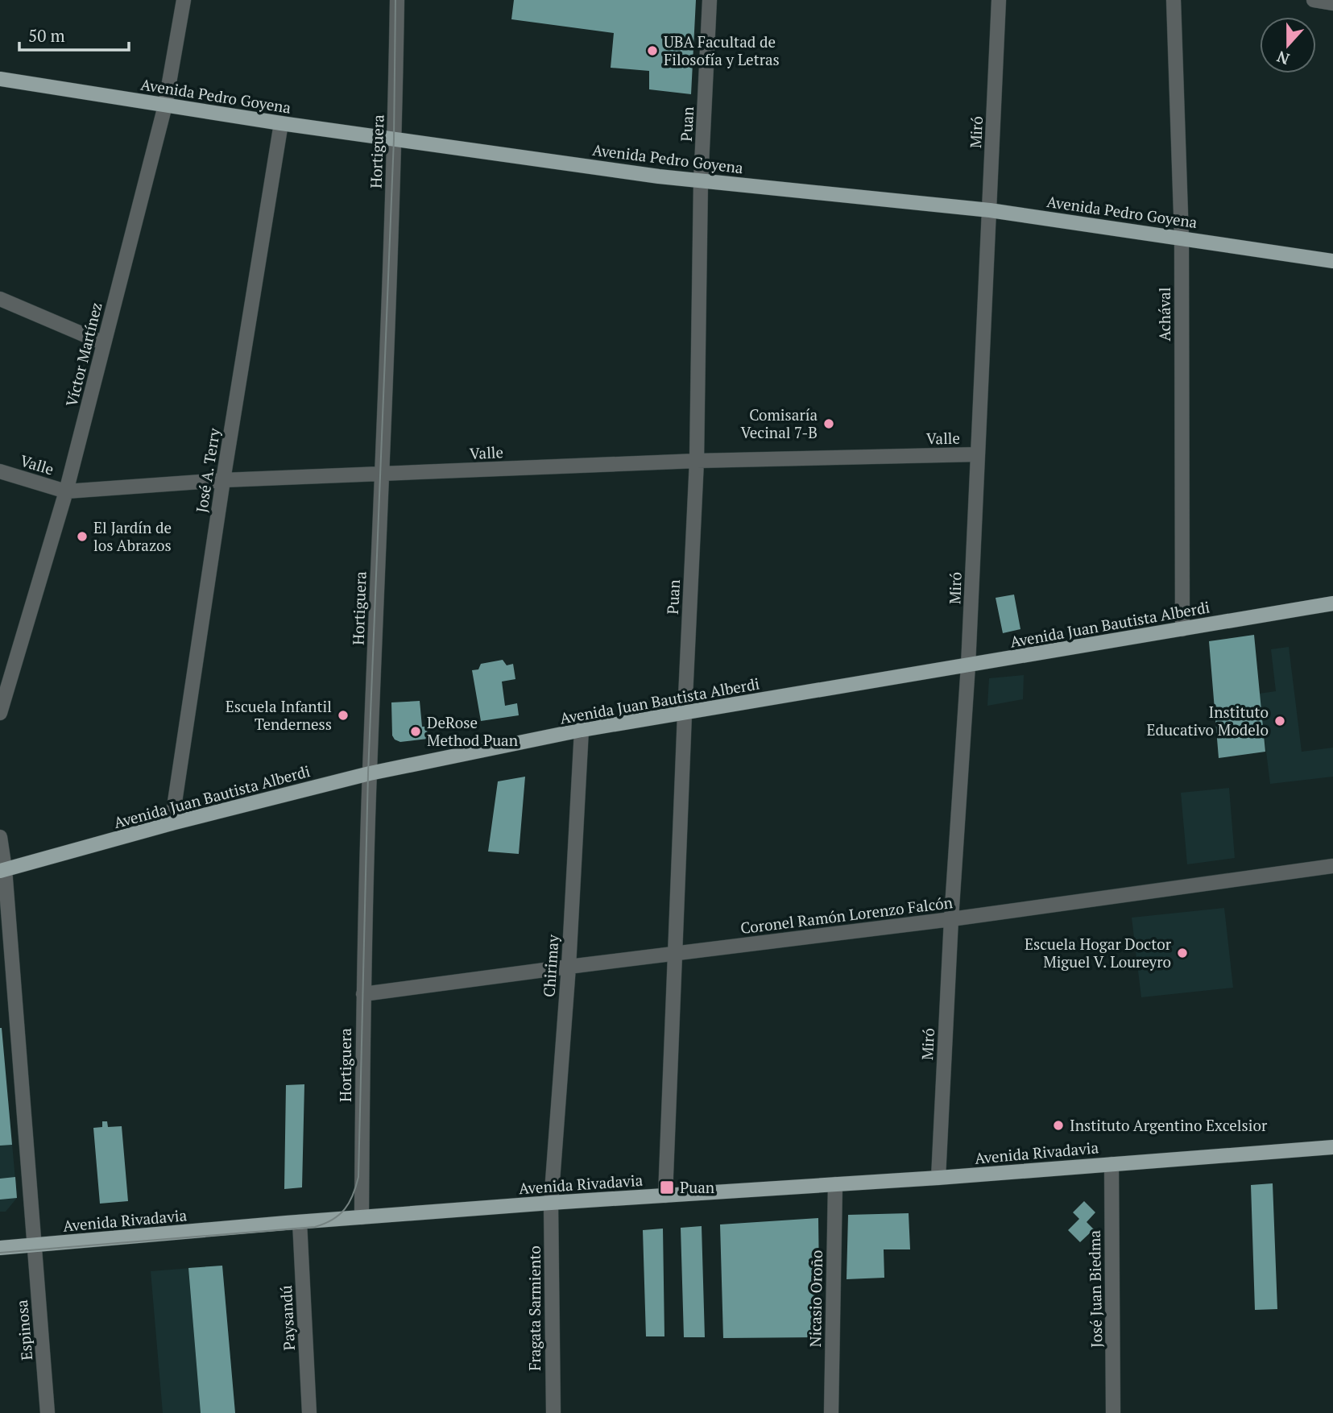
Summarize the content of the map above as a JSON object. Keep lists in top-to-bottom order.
{
  "streets": {
    "main road": ["Avenida Pedro Goyena", "Avenida Juan Bautista Alberdi", "Avenida Rivadavia"],
    "street": [
      "Puan",
      "Miró",
      "Hortiguera",
      "Achával",
      "Víctor Martínez",
      "Valle",
      "José A. Terry",
      "Coronel Ramón Lorenzo Falcón",
      "Chirimay",
      "José Juan Biedma",
      "Nicasio Oroño",
      "Fragata Sarmiento",
      "Paysandú",
      "Espinosa"
    ]
  },
  "crossings": [
    ["Avenida Pedro Goyena", "Puan"],
    ["Avenida Pedro Goyena", "Miró"],
    ["Avenida Pedro Goyena", "Hortiguera"],
    ["Avenida Pedro Goyena", "Achával"],
    ["Avenida Pedro Goyena", "Víctor Martínez"],
    ["Avenida Pedro Goyena", "José A. Terry"],
    ["Puan", "Valle"],
    ["Puan", "Avenida Juan Bautista Alberdi"],
    ["Puan", "Coronel Ramón Lorenzo Falcón"],
    ["Puan", "Avenida Rivadavia"],
    ["Miró", "Valle"],
    ["Miró", "Avenida Juan Bautista Alberdi"],
    ["Miró", "Coronel Ramón Lorenzo Falcón"],
    ["Miró", "Avenida Rivadavia"],
    ["Hortiguera", "Valle"],
    ["Hortiguera", "Avenida Juan Bautista Alberdi"],
    ["Hortiguera", "Coronel Ramón Lorenzo Falcón"],
    ["Hortiguera", "Avenida Rivadavia"],
    ["Achával", "Avenida Juan Bautista Alberdi"],
    ["Víctor Martínez", "Valle"],
    ["Valle", "José A. Terry"],
    ["José A. Terry", "Avenida Juan Bautista Alberdi"],
    ["Avenida Juan Bautista Alberdi", "Chirimay"],
    ["Coronel Ramón Lorenzo Falcón", "Chirimay"],
    ["Chirimay", "Avenida Rivadavia"],
    ["Chirimay", "Fragata Sarmiento"],
    ["Avenida Rivadavia", "José Juan Biedma"],
    ["Avenida Rivadavia", "Nicasio Oroño"],
    ["Avenida Rivadavia", "Fragata Sarmiento"],
    ["Avenida Rivadavia", "Paysandú"],
    ["Avenida Rivadavia", "Espinosa"]
  ],
  "places": {
    "other": [
      "UBA Facultad de Filosofía y Letras",
      "Comisaría Vecinal 7-B",
      "El Jardín de los Abrazos",
      "Escuela Infantil Tenderness",
      "Instituto Educativo Modelo",
      "DeRose Method Puan",
      "Escuela Hogar Doctor Miguel V. Loureyro",
      "Instituto Argentino Excelsior"
    ],
    "transit": ["Puan"]
  },
  "scale_bar": "50 m",
  "north": "bottom"
}
